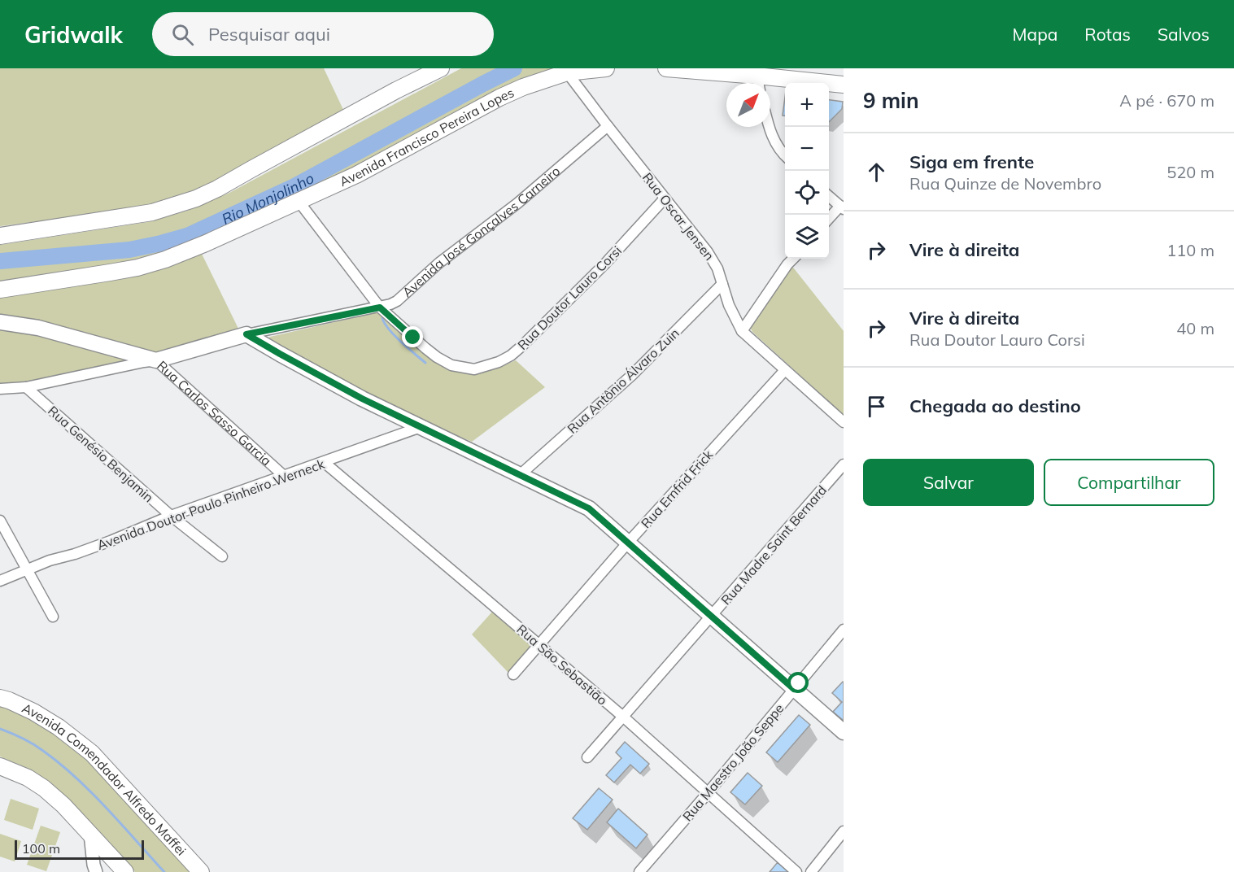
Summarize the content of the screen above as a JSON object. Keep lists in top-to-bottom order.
{
  "streets": {
    "main road": [
      "Avenida Francisco Pereira Lopes",
      "Avenida José Gonçalves Carneiro",
      "Rua Carlos Sasso Garcia",
      "Avenida Comendador Alfredo Maffei"
    ],
    "street": [
      "Rua Oscar Jensen",
      "Rua Doutor Lauro Corsi",
      "Rua Antônio Álvaro Zuin",
      "Rua Genésio Benjamin",
      "Rua Ernfrid Frick",
      "Avenida Doutor Paulo Pinheiro Werneck",
      "Rua Madre Saint Bernard",
      "Rua São Sebastião",
      "Rua Maestro João Seppe"
    ]
  },
  "crossings": [
    ["Avenida Francisco Pereira Lopes", "Rua Oscar Jensen"],
    ["Avenida Francisco Pereira Lopes", "Rua Doutor Lauro Corsi"],
    ["Rua Oscar Jensen", "Avenida José Gonçalves Carneiro"],
    ["Rua Oscar Jensen", "Rua Doutor Lauro Corsi"],
    ["Rua Oscar Jensen", "Rua Antônio Álvaro Zuin"],
    ["Rua Oscar Jensen", "Rua Ernfrid Frick"],
    ["Avenida José Gonçalves Carneiro", "Rua Doutor Lauro Corsi"],
    ["Avenida José Gonçalves Carneiro", "Rua Carlos Sasso Garcia"],
    ["Avenida José Gonçalves Carneiro", "Rua Genésio Benjamin"],
    ["Rua Carlos Sasso Garcia", "Avenida Doutor Paulo Pinheiro Werneck"],
    ["Rua Genésio Benjamin", "Avenida Doutor Paulo Pinheiro Werneck"],
    ["Rua Ernfrid Frick", "Rua São Sebastião"],
    ["Avenida Doutor Paulo Pinheiro Werneck", "Rua São Sebastião"],
    ["Rua Madre Saint Bernard", "Rua São Sebastião"],
    ["Rua São Sebastião", "Rua Maestro João Seppe"]
  ],
  "water": ["Rio Monjolinho"],
  "scale_bar": "100 m",
  "north": "top right",
  "page": {
    "header": "Gridwalk",
    "search": "Pesquisar aqui",
    "nav": ["Mapa", "Rotas", "Salvos"],
    "heading": ["9 min", "A pé · 670 m"],
    "map_buttons": ["+", "−"],
    "list": [
      ["Siga em frente", "Rua Quinze de Novembro", "520 m"],
      ["Vire à direita", "110 m"],
      ["Vire à direita", "Rua Doutor Lauro Corsi", "40 m"],
      "Chegada ao destino"
    ],
    "buttons": ["Salvar", "Compartilhar"],
    "scale": "100 m"
  }
}
